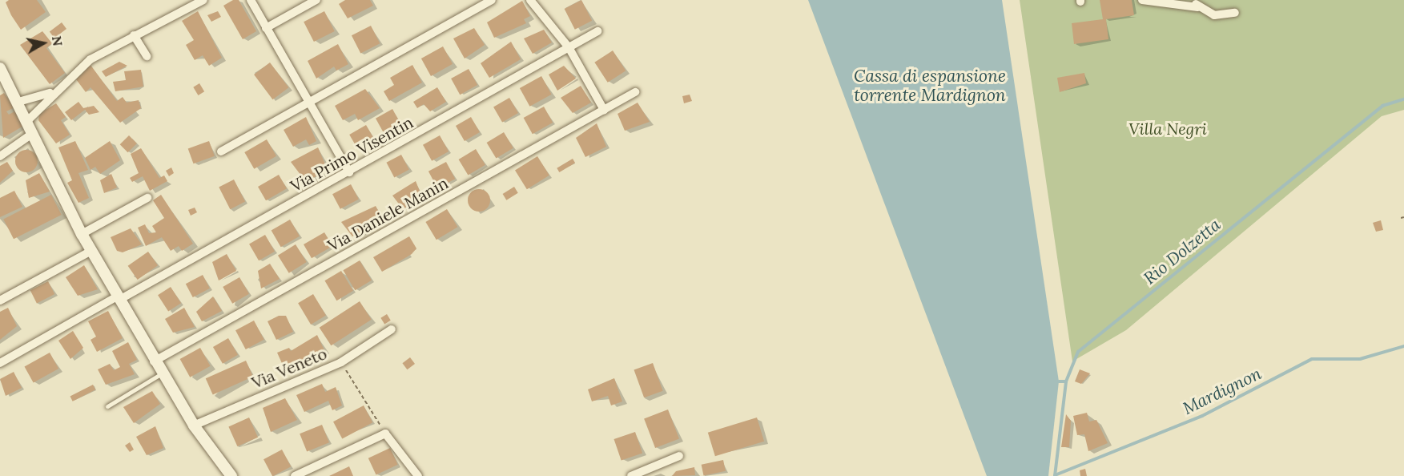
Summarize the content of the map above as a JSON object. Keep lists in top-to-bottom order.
{
  "streets": {
    "street": ["Via Primo Visentin", "Via Daniele Manin", "Via Veneto"]
  },
  "water": ["Cassa di espansione torrente Mardignon", "Rio Dolzetta", "Mardignon"],
  "parks": ["Villa Negri"],
  "north": "right"
}
